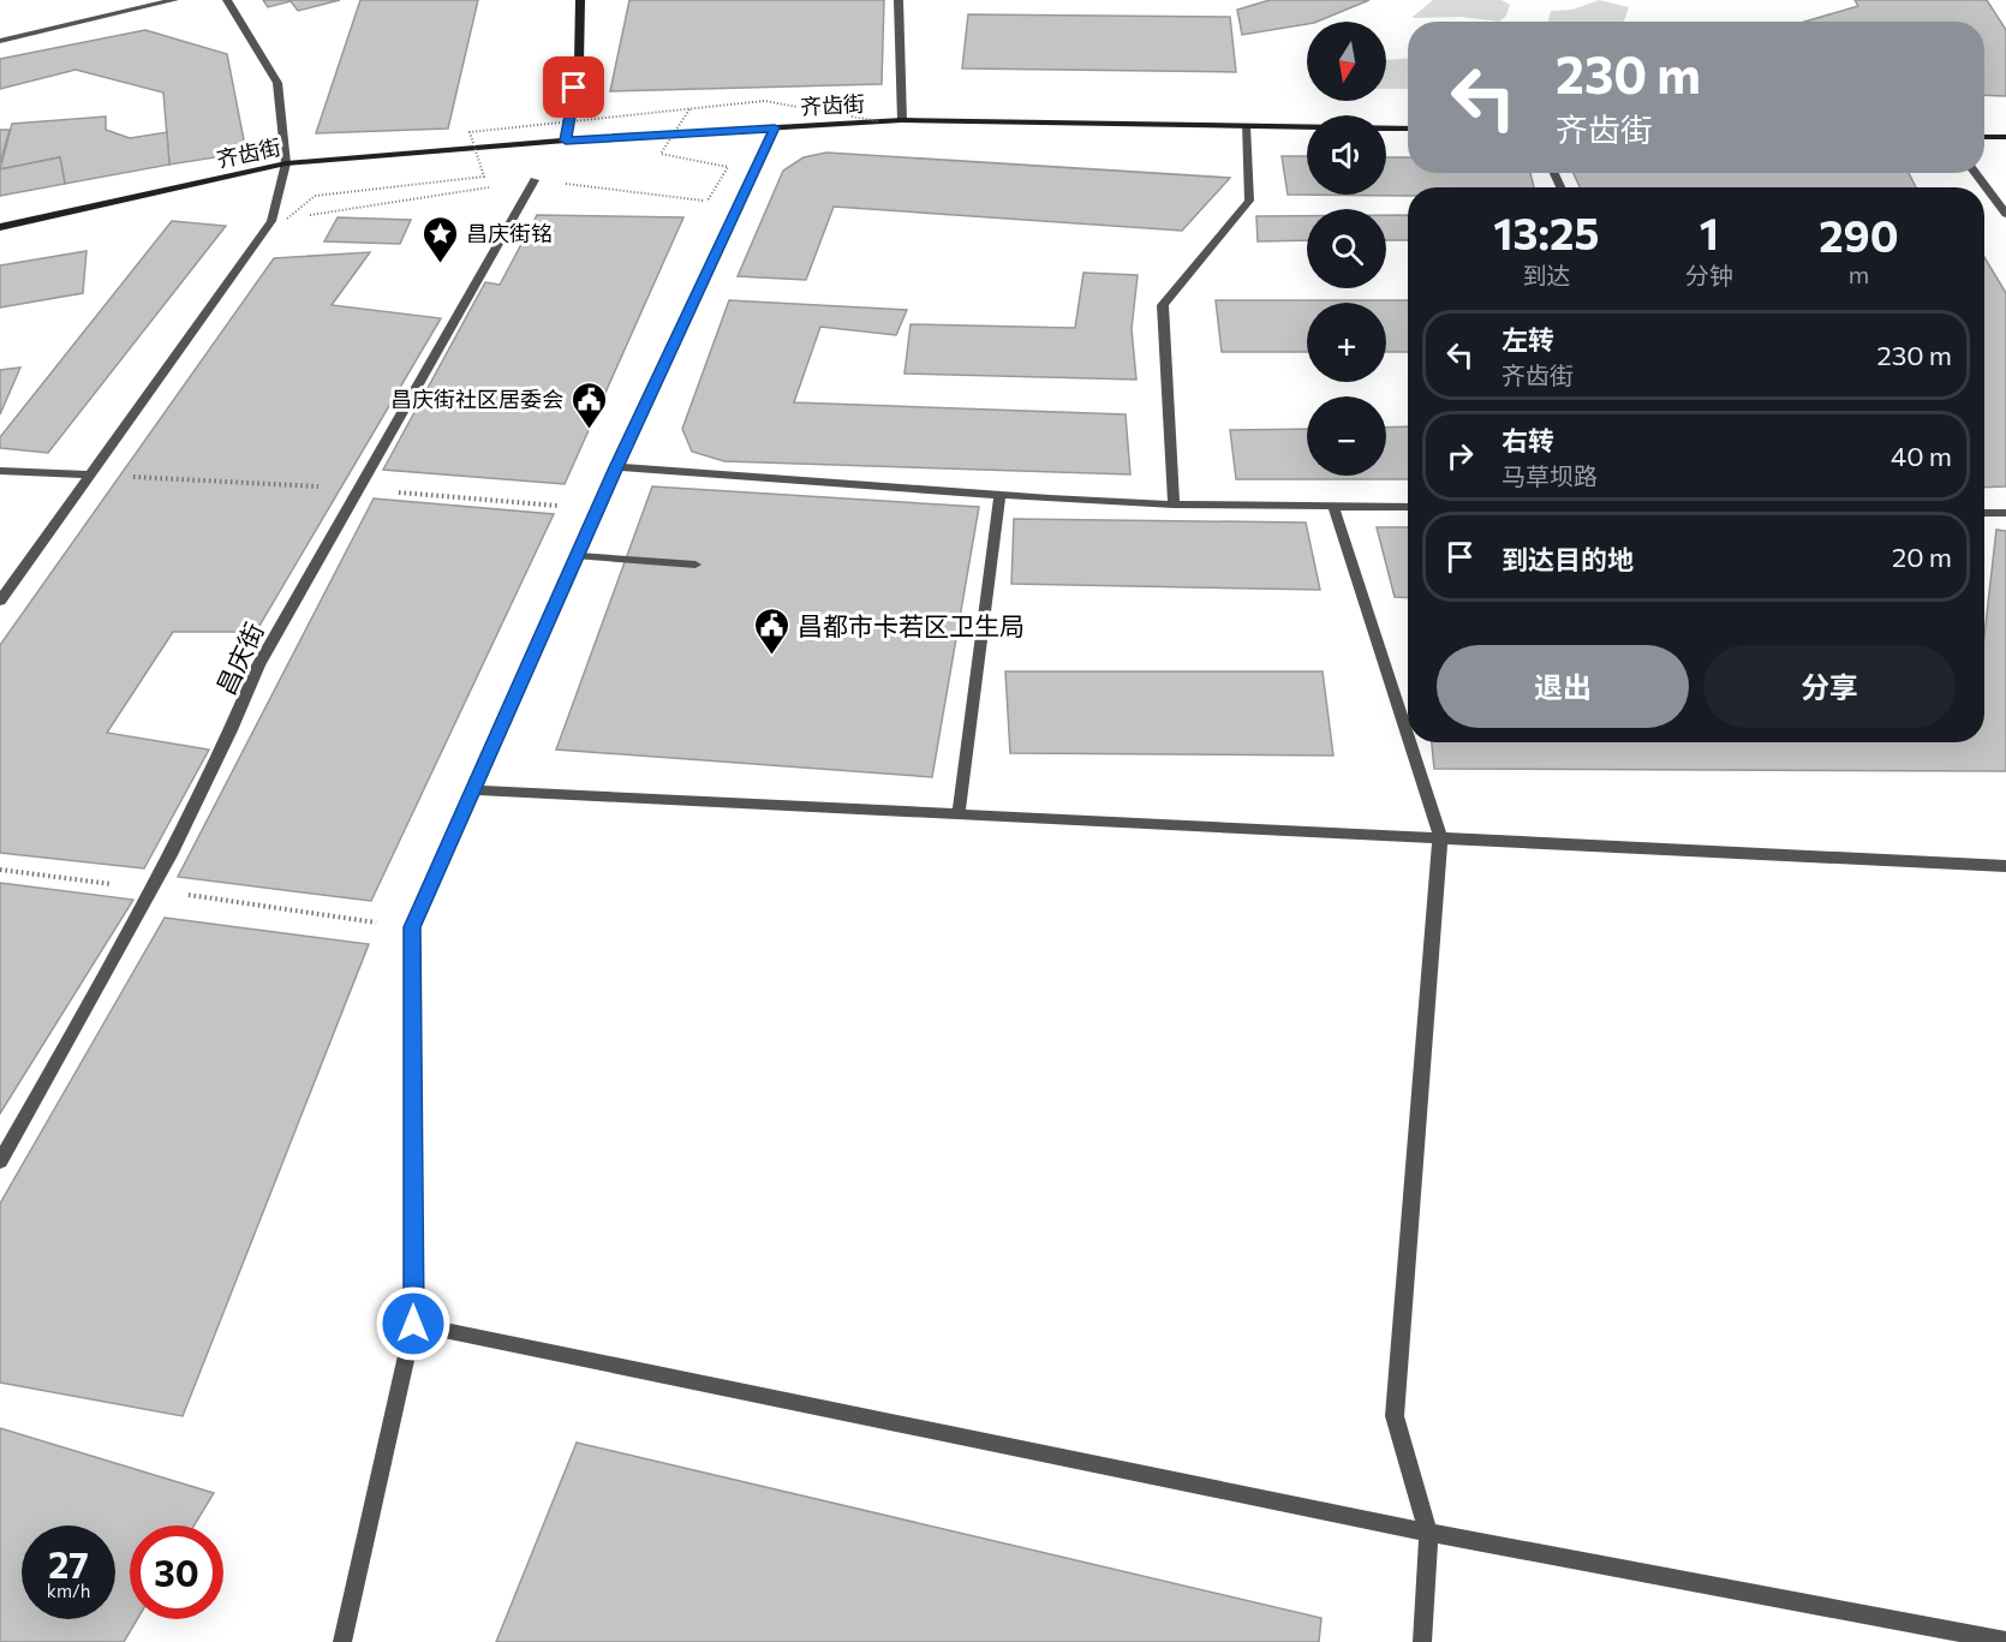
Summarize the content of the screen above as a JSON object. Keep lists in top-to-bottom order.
{
  "streets": {
    "main road": ["齐齿街"],
    "street": ["昌庆街"]
  },
  "places": {
    "place": ["昌庆街铭"],
    "public building": ["昌庆街社区居委会", "昌都市卡若区卫生局"]
  },
  "north": "bottom",
  "page": {
    "map_buttons": ["+", "−"],
    "turn": ["230 m", "齐齿街"],
    "eta": [
      "13:25",
      "到达",
      "1",
      "分钟",
      "290",
      "m"
    ],
    "list": [
      {
        "name": "左转",
        "note": "齐齿街",
        "value": "230 m"
      },
      {
        "name": "右转",
        "note": "马草坝路",
        "value": "40 m"
      },
      {
        "name": "到达目的地",
        "value": "20 m"
      }
    ],
    "buttons": ["退出", "分享"],
    "speed": "27 km/h",
    "limit": "30"
  }
}
